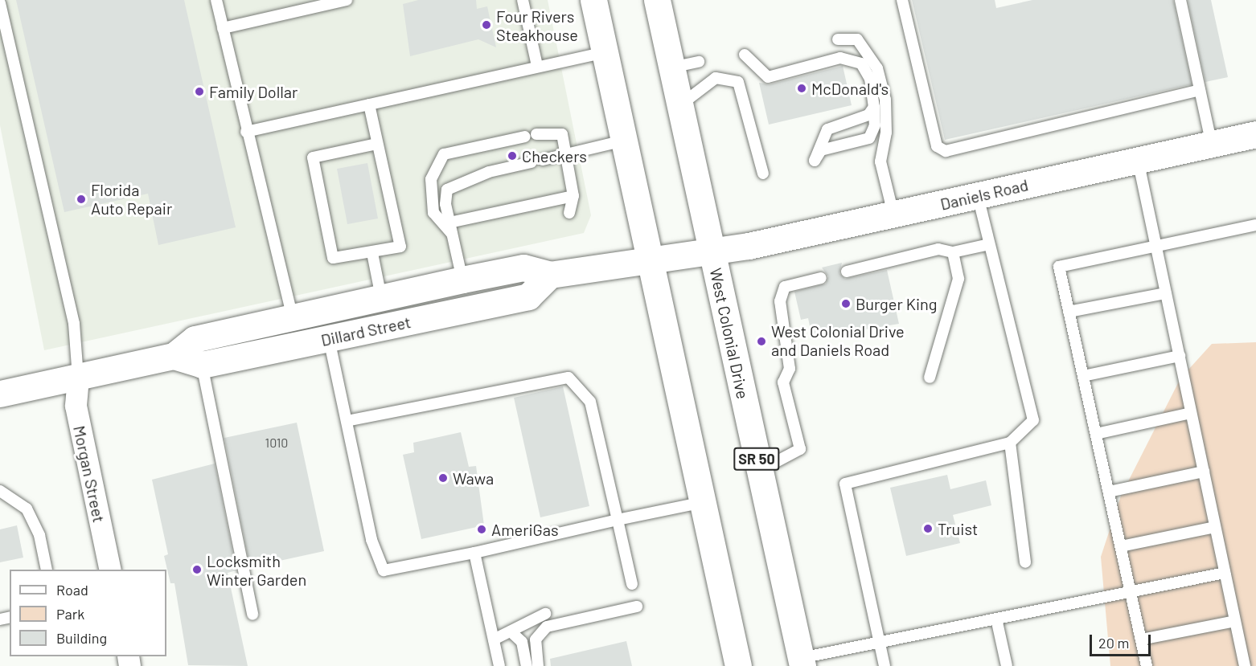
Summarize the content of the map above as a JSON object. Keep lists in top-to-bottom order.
{
  "streets": {
    "main road": [
      "Daniels Road",
      "Dillard Street",
      "West Colonial Drive",
      "SR 50"
    ],
    "street": ["Morgan Street"]
  },
  "crossings": [
    ["Daniels Road", "Dillard Street"],
    ["Daniels Road", "West Colonial Drive"],
    ["Dillard Street", "West Colonial Drive"],
    ["Dillard Street", "Morgan Street"]
  ],
  "places": [
    "Four Rivers Steakhouse",
    "McDonald's",
    "Family Dollar",
    "Checkers",
    "Florida Auto Repair",
    "Burger King",
    "West Colonial Drive and Daniels Road",
    "Wawa",
    "Truist",
    "AmeriGas",
    "Locksmith Winter Garden"
  ],
  "house_numbers": ["1010"],
  "legend": ["Road", "Park", "Building"],
  "scale_bar": "20 m"
}
